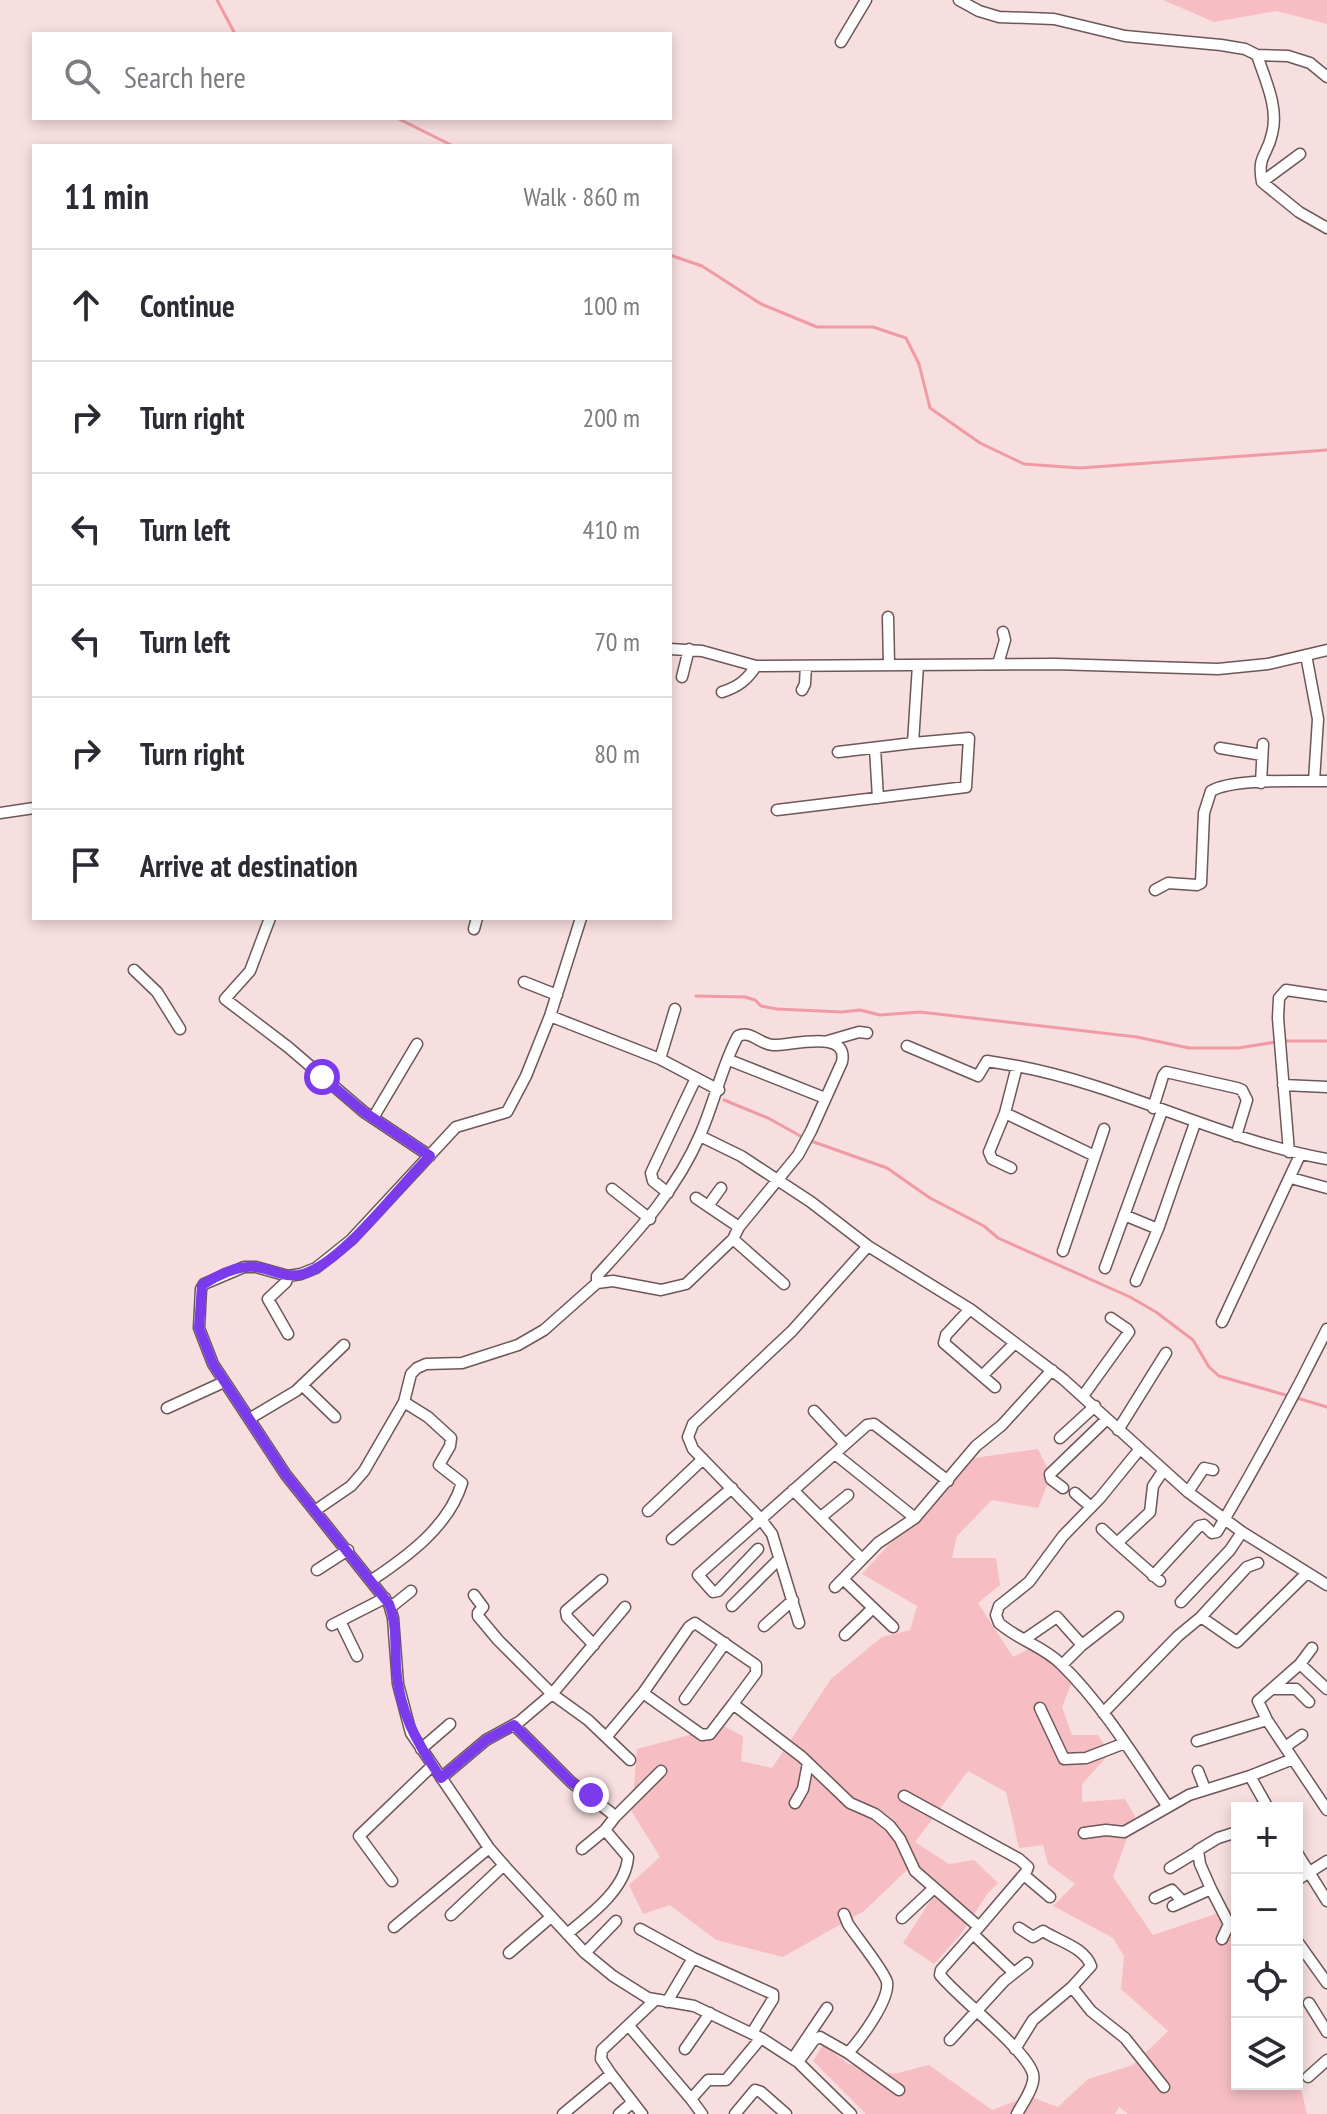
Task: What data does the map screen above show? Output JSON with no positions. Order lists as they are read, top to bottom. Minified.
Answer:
{"page":{"search":"Search here","heading":["11 min","Walk · 860 m"],"list":[["Continue","100 m"],["Turn right","200 m"],["Turn left","410 m"],["Turn left","70 m"],["Turn right","80 m"],"Arrive at destination"],"map_buttons":["+","−"]}}
